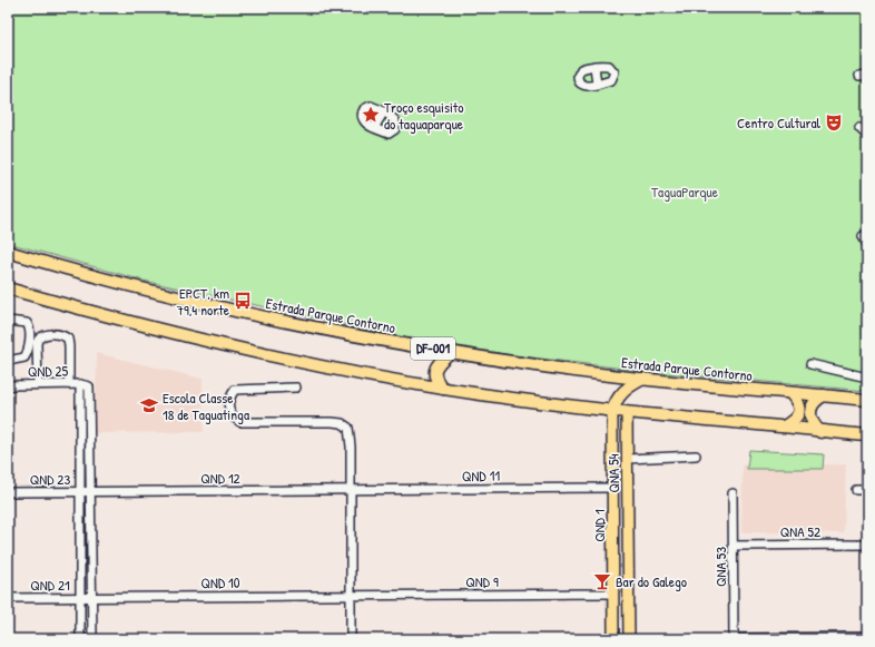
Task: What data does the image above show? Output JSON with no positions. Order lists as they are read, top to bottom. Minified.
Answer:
{"streets":{"highway":["Estrada Parque Contorno","DF-001"],"main road":["QNA 54","QND 1"],"street":["QND 25","QND 11","QND 12","QND 23","QNA 52","QNA 53","QND 9","QND 10","QND 21"]},"crossings":[["QND 25","QND 12"],["QND 25","QND 23"],["QND 11","QND 12"],["QND 11","QND 1"],["QND 12","QND 23"],["QND 1","QND 9"],["QNA 52","QNA 53"],["QND 9","QND 10"],["QND 10","QND 21"]],"parks":["TaguaParque"],"places":{"place":["Troço esquisito do taguaparque"],"theatre":["Centro Cultural"],"bus stop":["EPCT, km 79,4 norte"],"school or university":["Escola Classe 18 de Taguatinga"],"bar":["Bar do Galego"]}}
